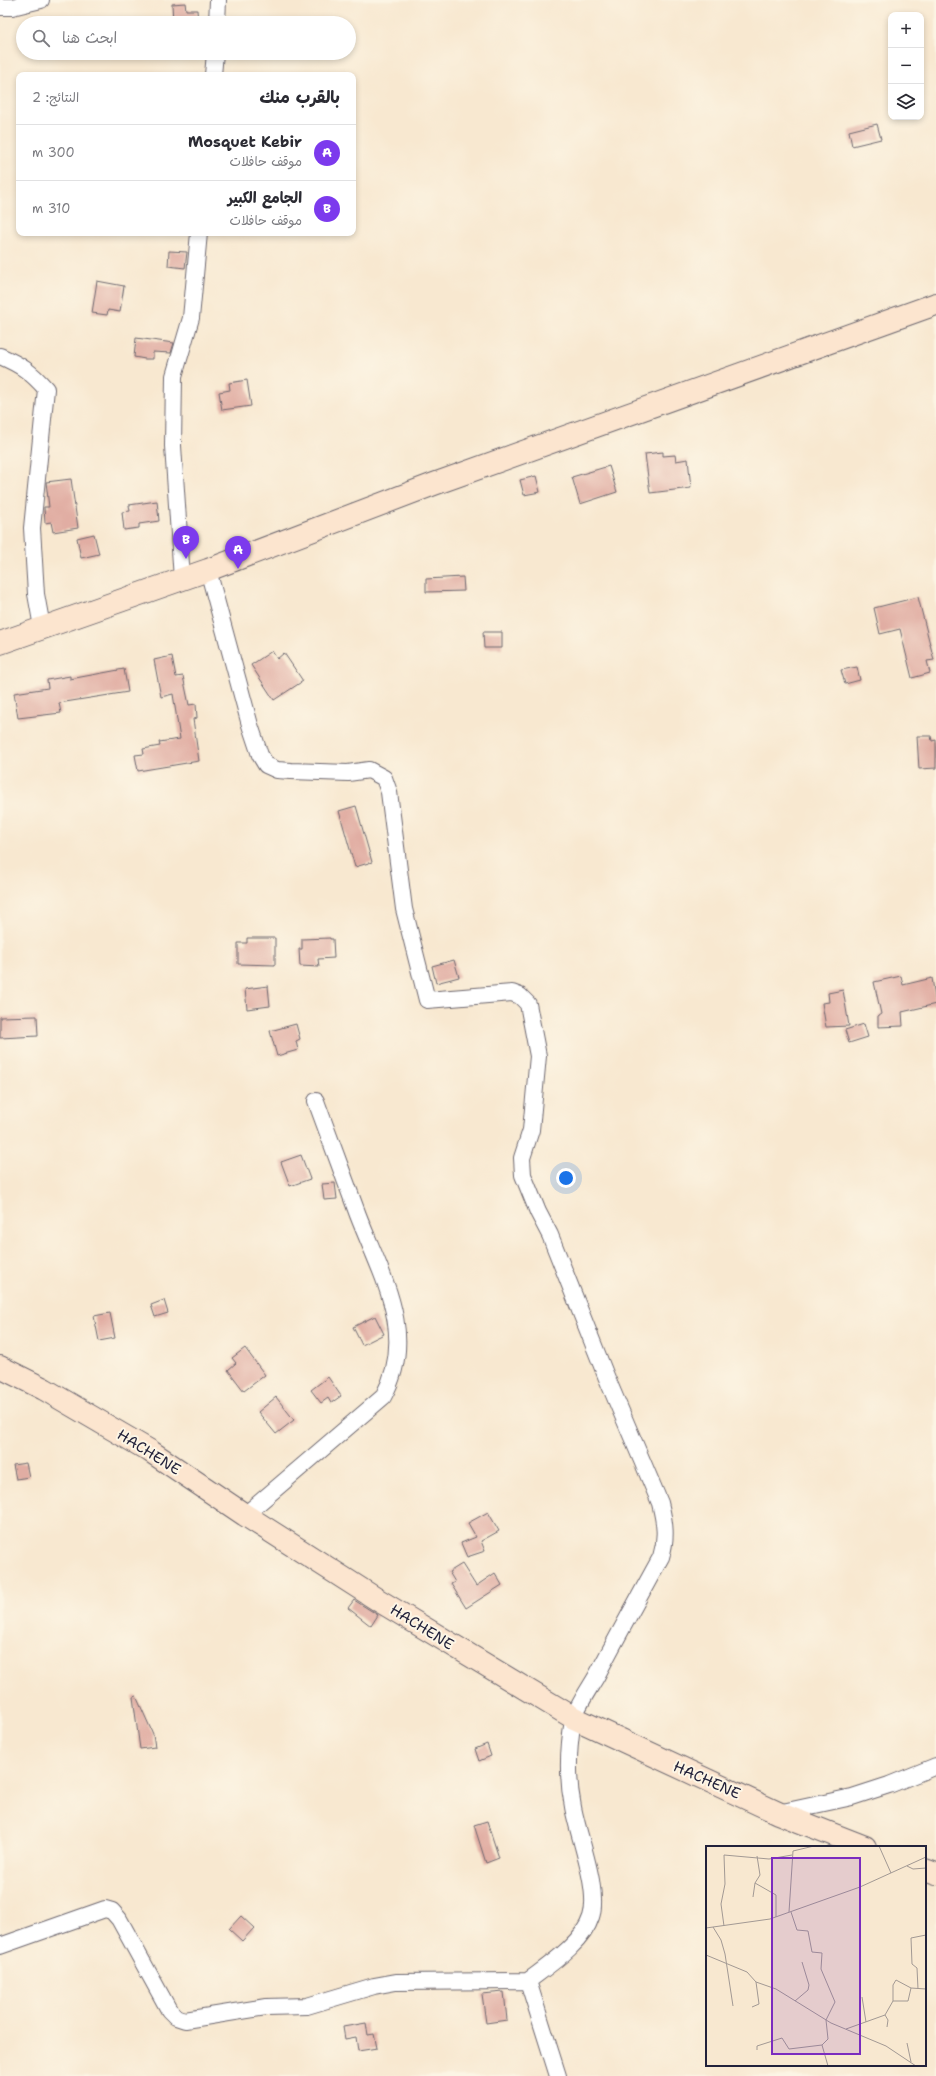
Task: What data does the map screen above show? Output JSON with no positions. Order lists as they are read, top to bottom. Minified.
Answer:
{"streets":{"street":["HACHENE"]},"page":{"map_buttons":["+","−"],"search":"ابحث هنا","heading":["بالقرب منك","النتائج: 2"],"list":[{"mark":"A","name":"Mosquet Kebir","note":"موقف حافلات","value":"300 m"},{"mark":"B","name":"الجامع الكبير","note":"موقف حافلات","value":"310 m"}],"pins":["B","A"]}}
